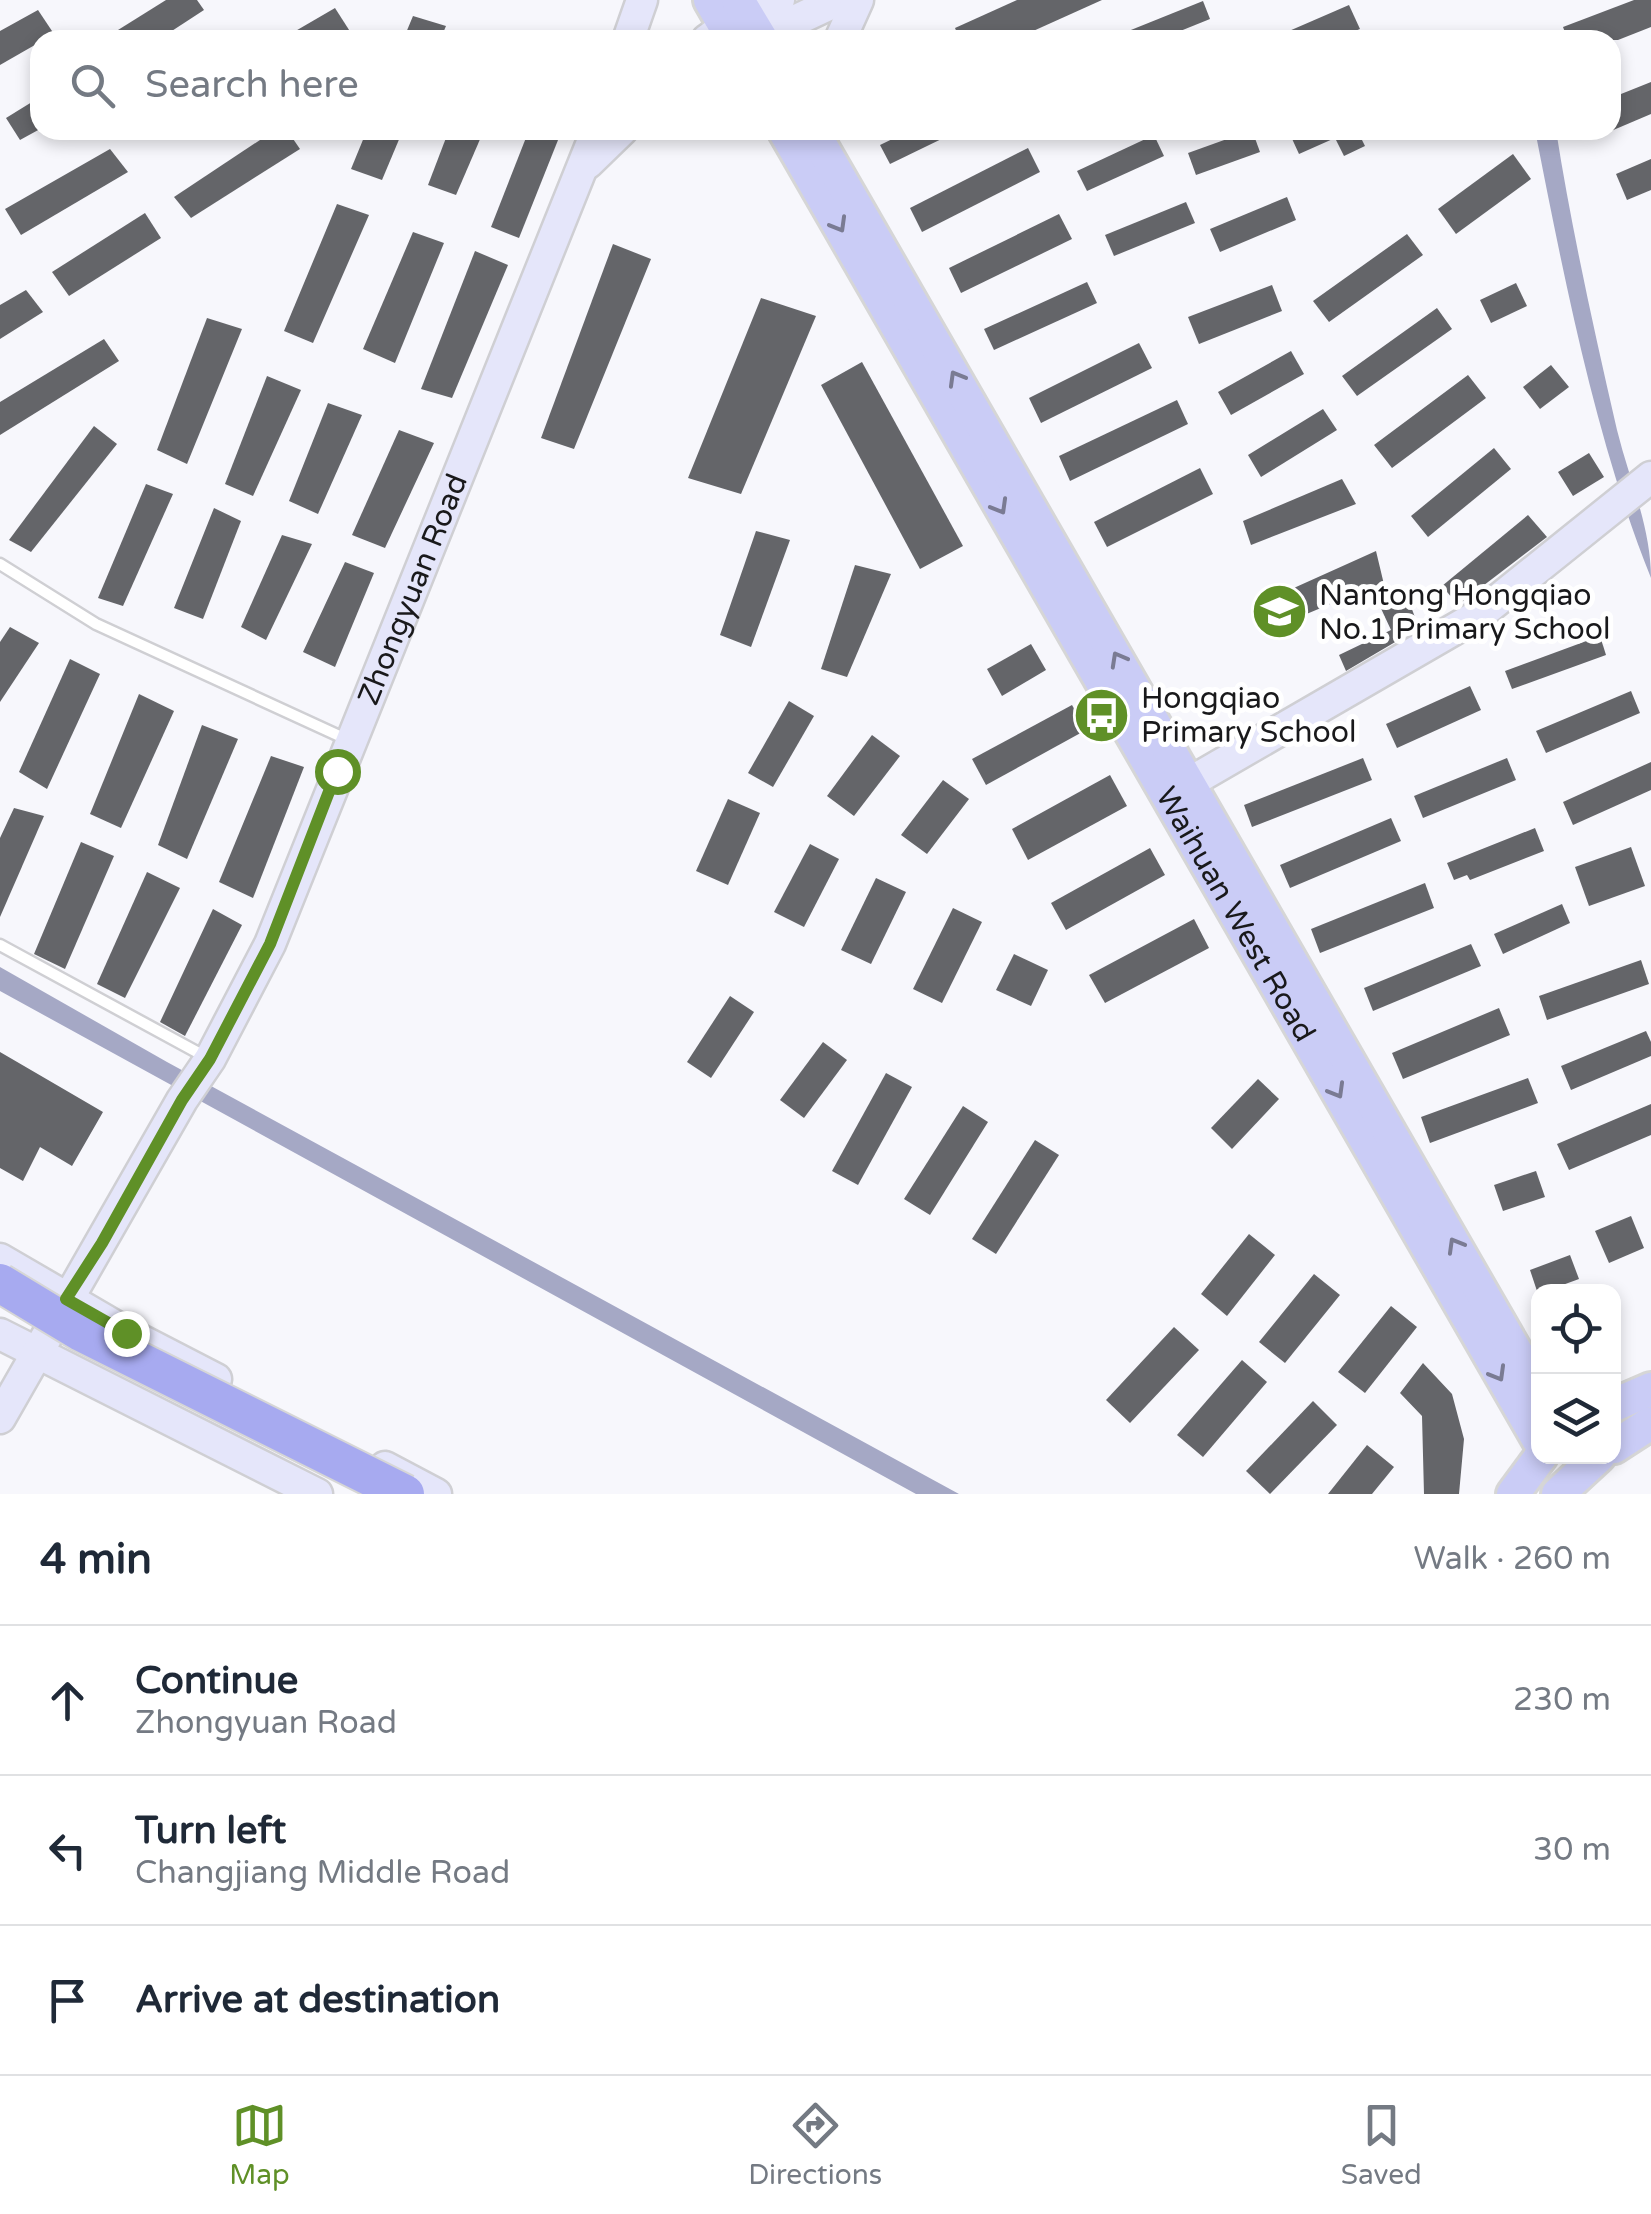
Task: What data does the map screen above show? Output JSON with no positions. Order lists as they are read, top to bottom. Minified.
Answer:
{"streets":{"main road":["Waihuan West Road"],"street":["Zhongyuan Road"]},"places":{"school or university":["Nantong Hongqiao No.1 Primary School"],"bus stop":["Hongqiao Primary School"]},"page":{"search":"Search here","heading":["4 min","Walk · 260 m"],"list":[["Continue","Zhongyuan Road","230 m"],["Turn left","Changjiang Middle Road","30 m"],"Arrive at destination"],"nav":["Map","Directions","Saved"]}}
